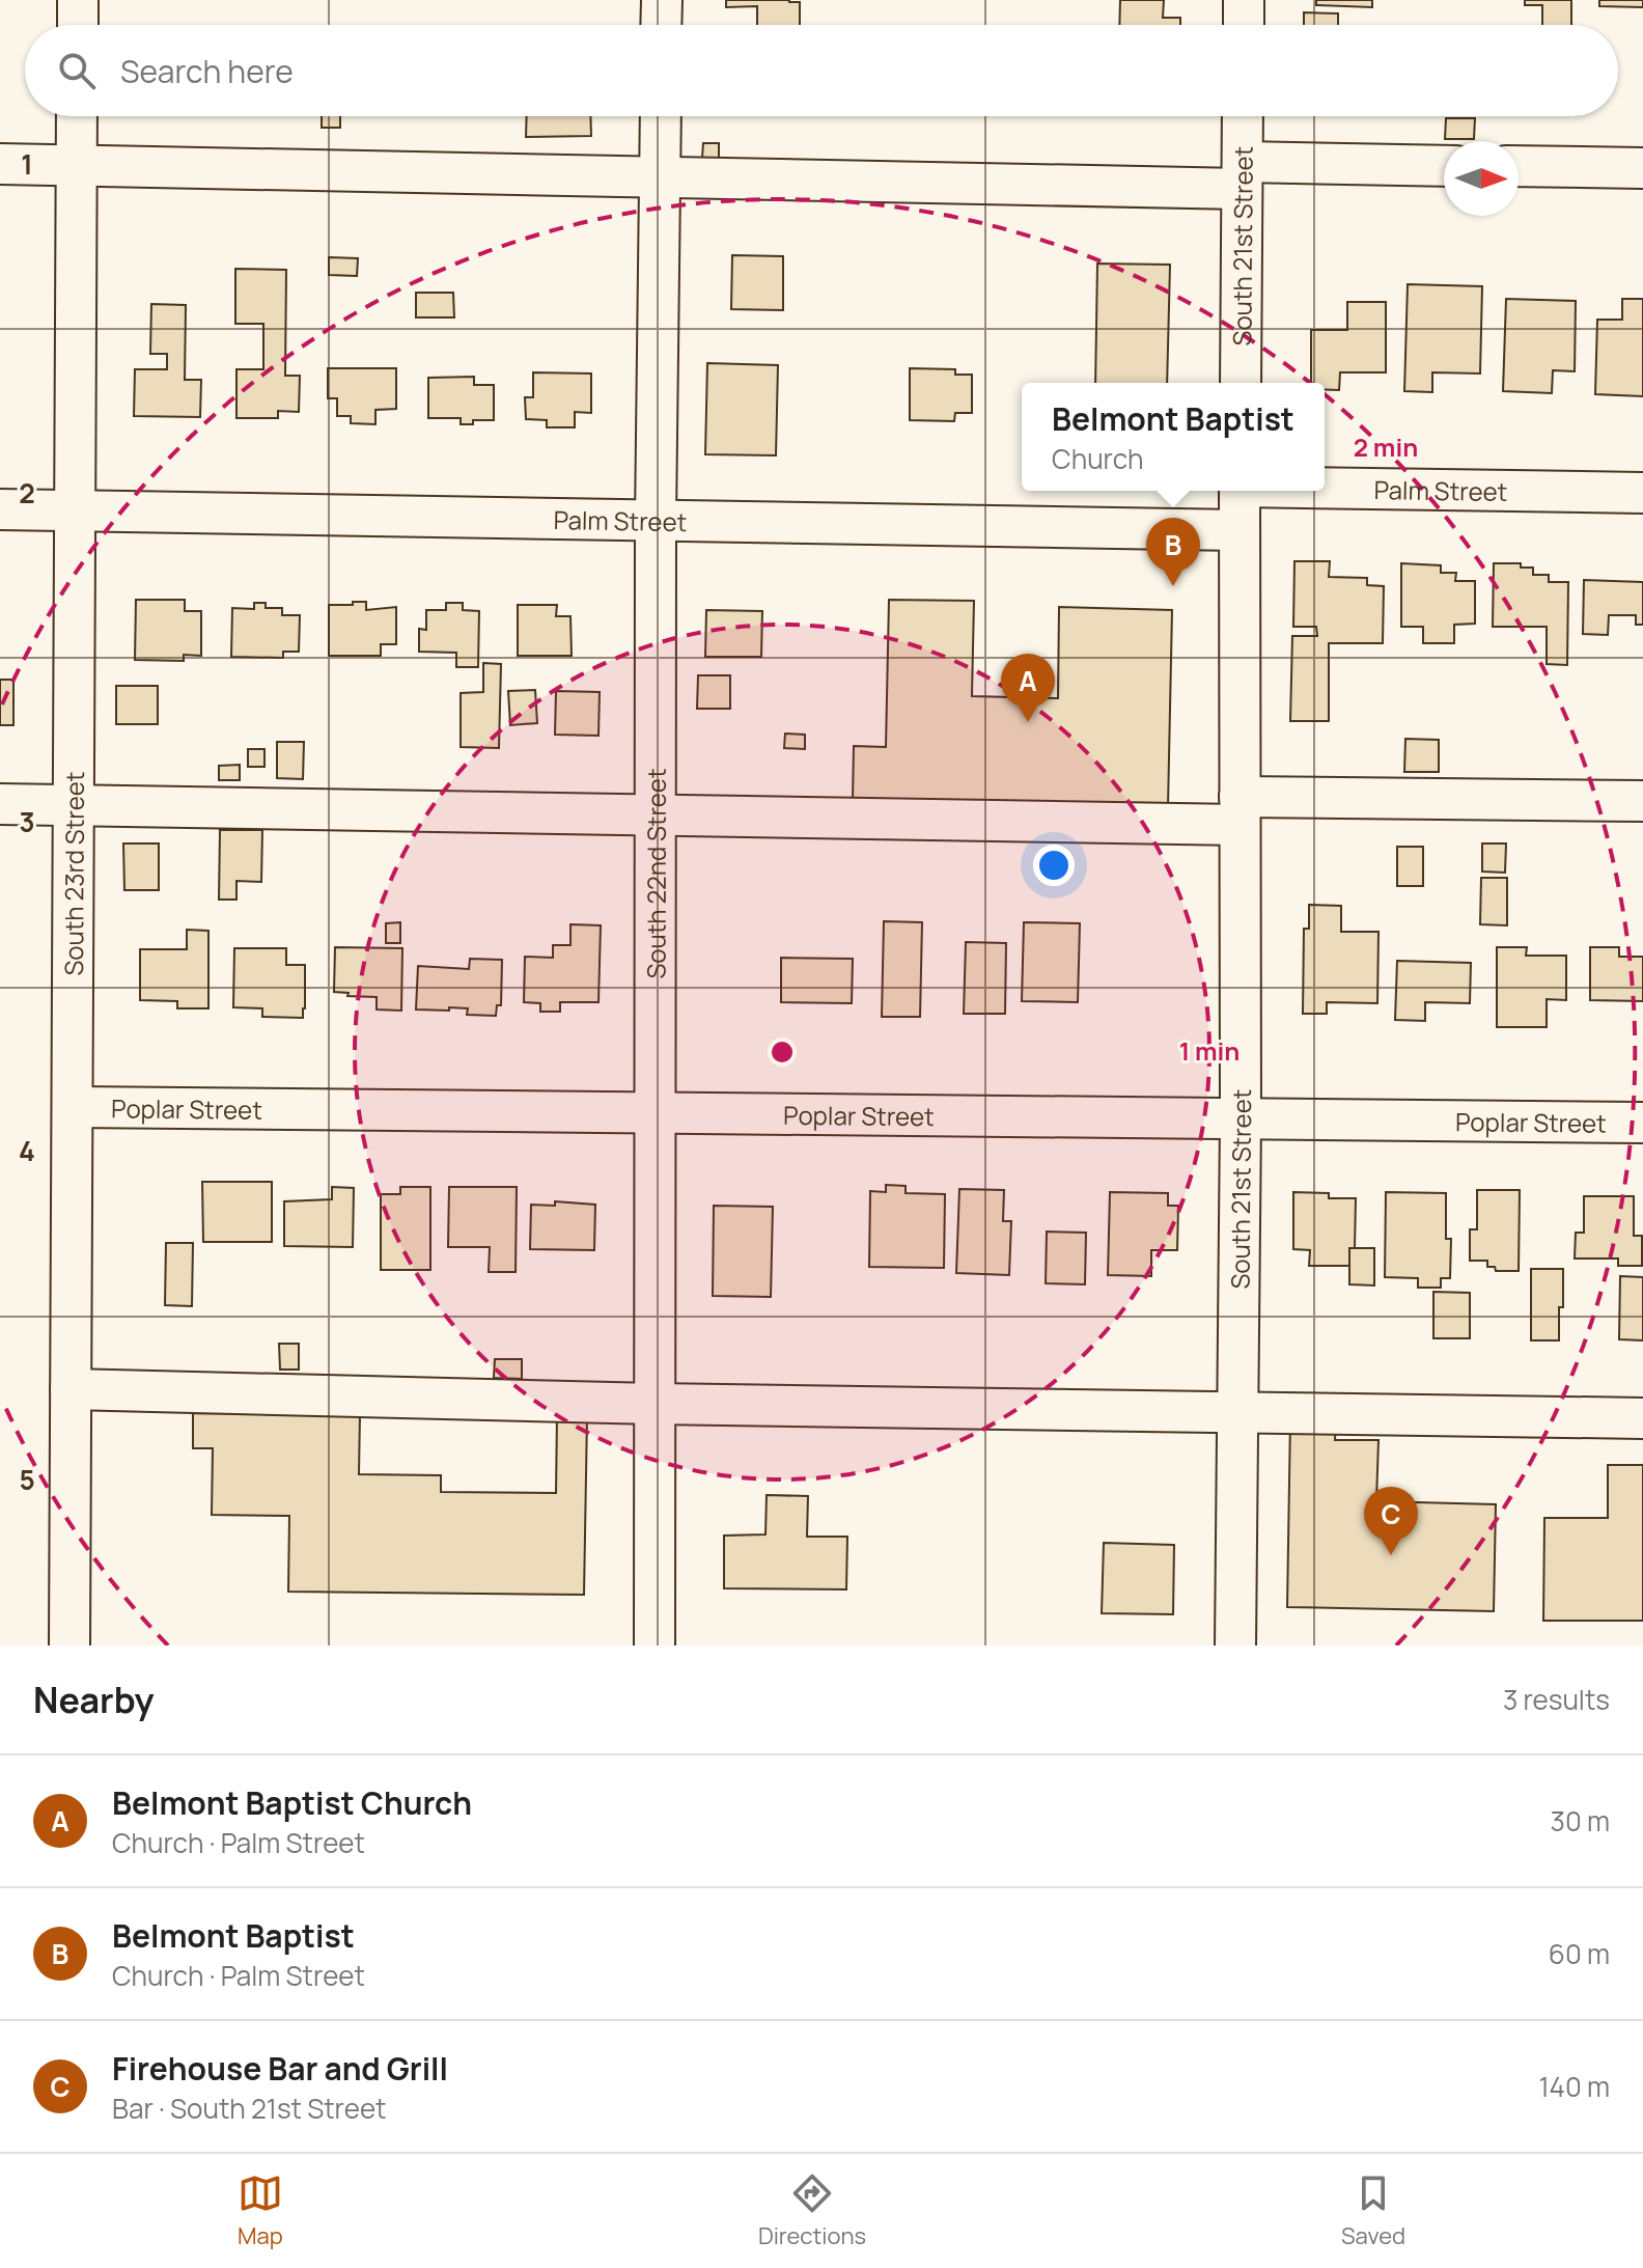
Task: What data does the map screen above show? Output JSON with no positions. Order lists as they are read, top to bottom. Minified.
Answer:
{"streets":{"street":["South 21st Street","Palm Street","South 23rd Street","South 22nd Street","Poplar Street"]},"crossings":[["South 21st Street","Palm Street"],["South 21st Street","Poplar Street"],["Palm Street","South 23rd Street"],["Palm Street","South 22nd Street"],["South 23rd Street","Poplar Street"],["South 22nd Street","Poplar Street"]],"north":"right","page":{"search":"Search here","popup":["Belmont Baptist","Church"],"pins":["B","A","C"],"heading":["Nearby","3 results"],"list":[{"mark":"A","name":"Belmont Baptist Church","note":"Church · Palm Street","value":"30 m"},{"mark":"B","name":"Belmont Baptist","note":"Church · Palm Street","value":"60 m"},{"mark":"C","name":"Firehouse Bar and Grill","note":"Bar · South 21st Street","value":"140 m"}],"nav":["Map","Directions","Saved"]},"grid":{"rows":["1","2","3","4","5"]},"rings":["2 min","1 min"]}
